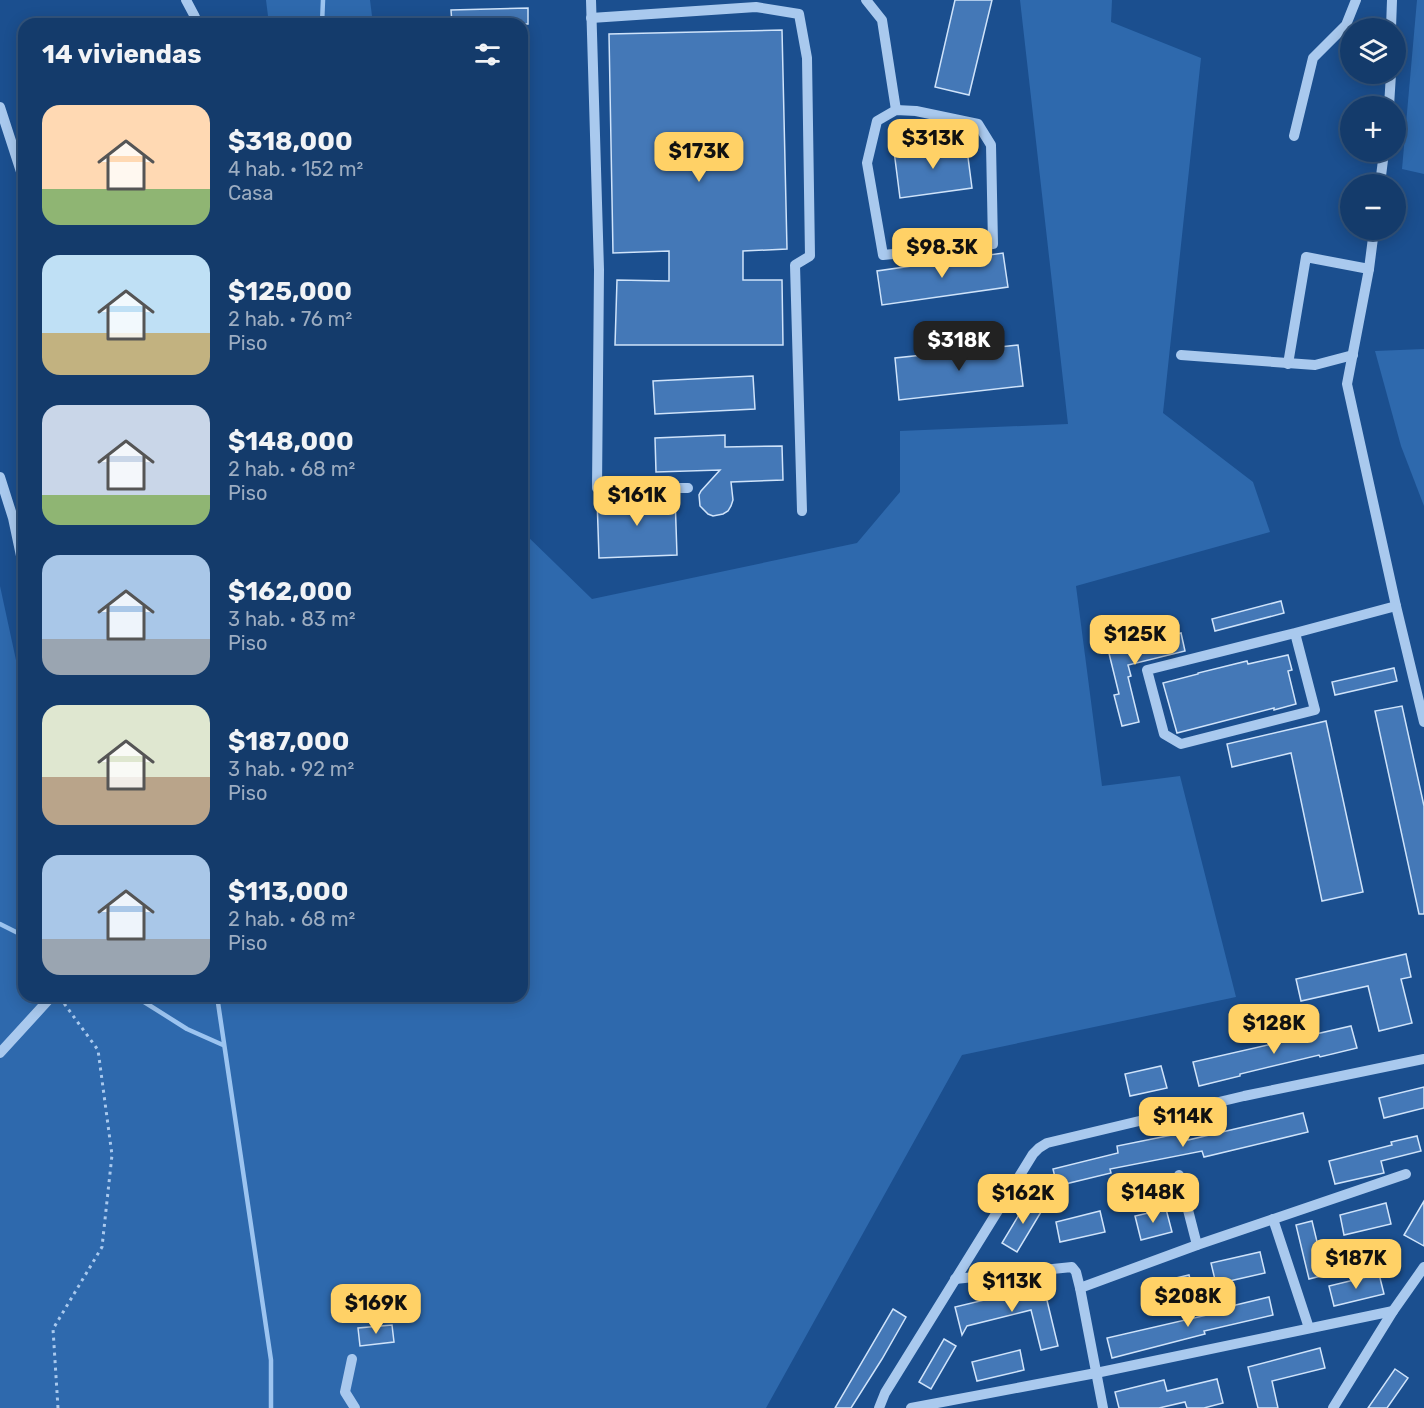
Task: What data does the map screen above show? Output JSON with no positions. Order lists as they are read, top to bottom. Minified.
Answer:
{"page":{"map_buttons":["+","−"],"heading":"14 viviendas","list":[{"name":"$318,000","note":"4 hab. · 152 m² · Casa"},{"name":"$125,000","note":"2 hab. · 76 m² · Piso"},{"name":"$148,000","note":"2 hab. · 68 m² · Piso"},{"name":"$162,000","note":"3 hab. · 83 m² · Piso"},{"name":"$187,000","note":"3 hab. · 92 m² · Piso"},{"name":"$113,000","note":"2 hab. · 68 m² · Piso"}],"price":["$313K","$173K","$98.3K","$318K","$161K","$125K","$128K","$114K","$148K","$162K","$187K","$113K","$208K","$169K"]}}
